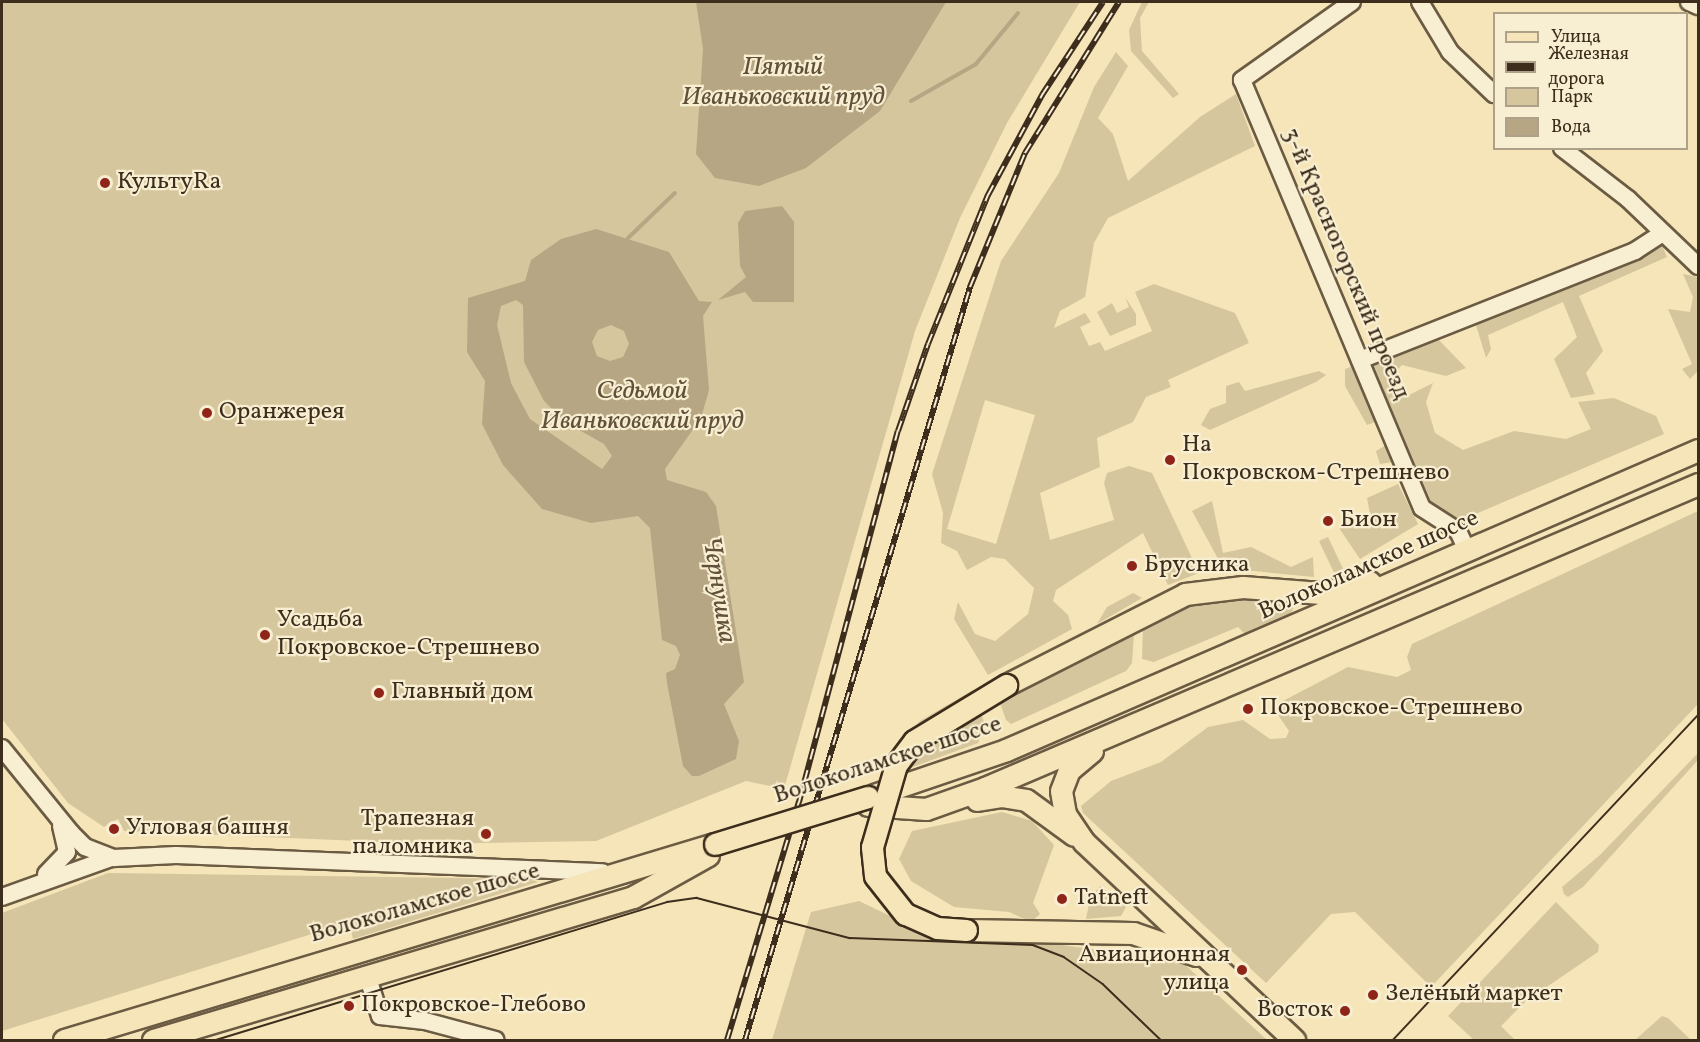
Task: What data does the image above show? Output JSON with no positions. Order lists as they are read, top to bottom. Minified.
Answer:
{"streets":{"main road":["Волоколамское шоссе"],"street":["3-й Красногорский проезд"]},"crossings":[["3-й Красногорский проезд","Волоколамское шоссе"]],"water":["Пятый Иваньковский пруд","Седьмой Иваньковский пруд","Чернушка"],"places":["КультуRа","Оранжерея","На Покровском-Стрешнево","Бион","Брусника","Усадьба Покровское-Стрешнево","Главный дом","Покровское-Стрешнево","Угловая башня","Трапезная паломника","Tatneft","Авиационная улица","Зелёный маркет","Покровское-Глебово","Восток"],"legend":["Улица","Железная дорога","Парк","Вода"]}
